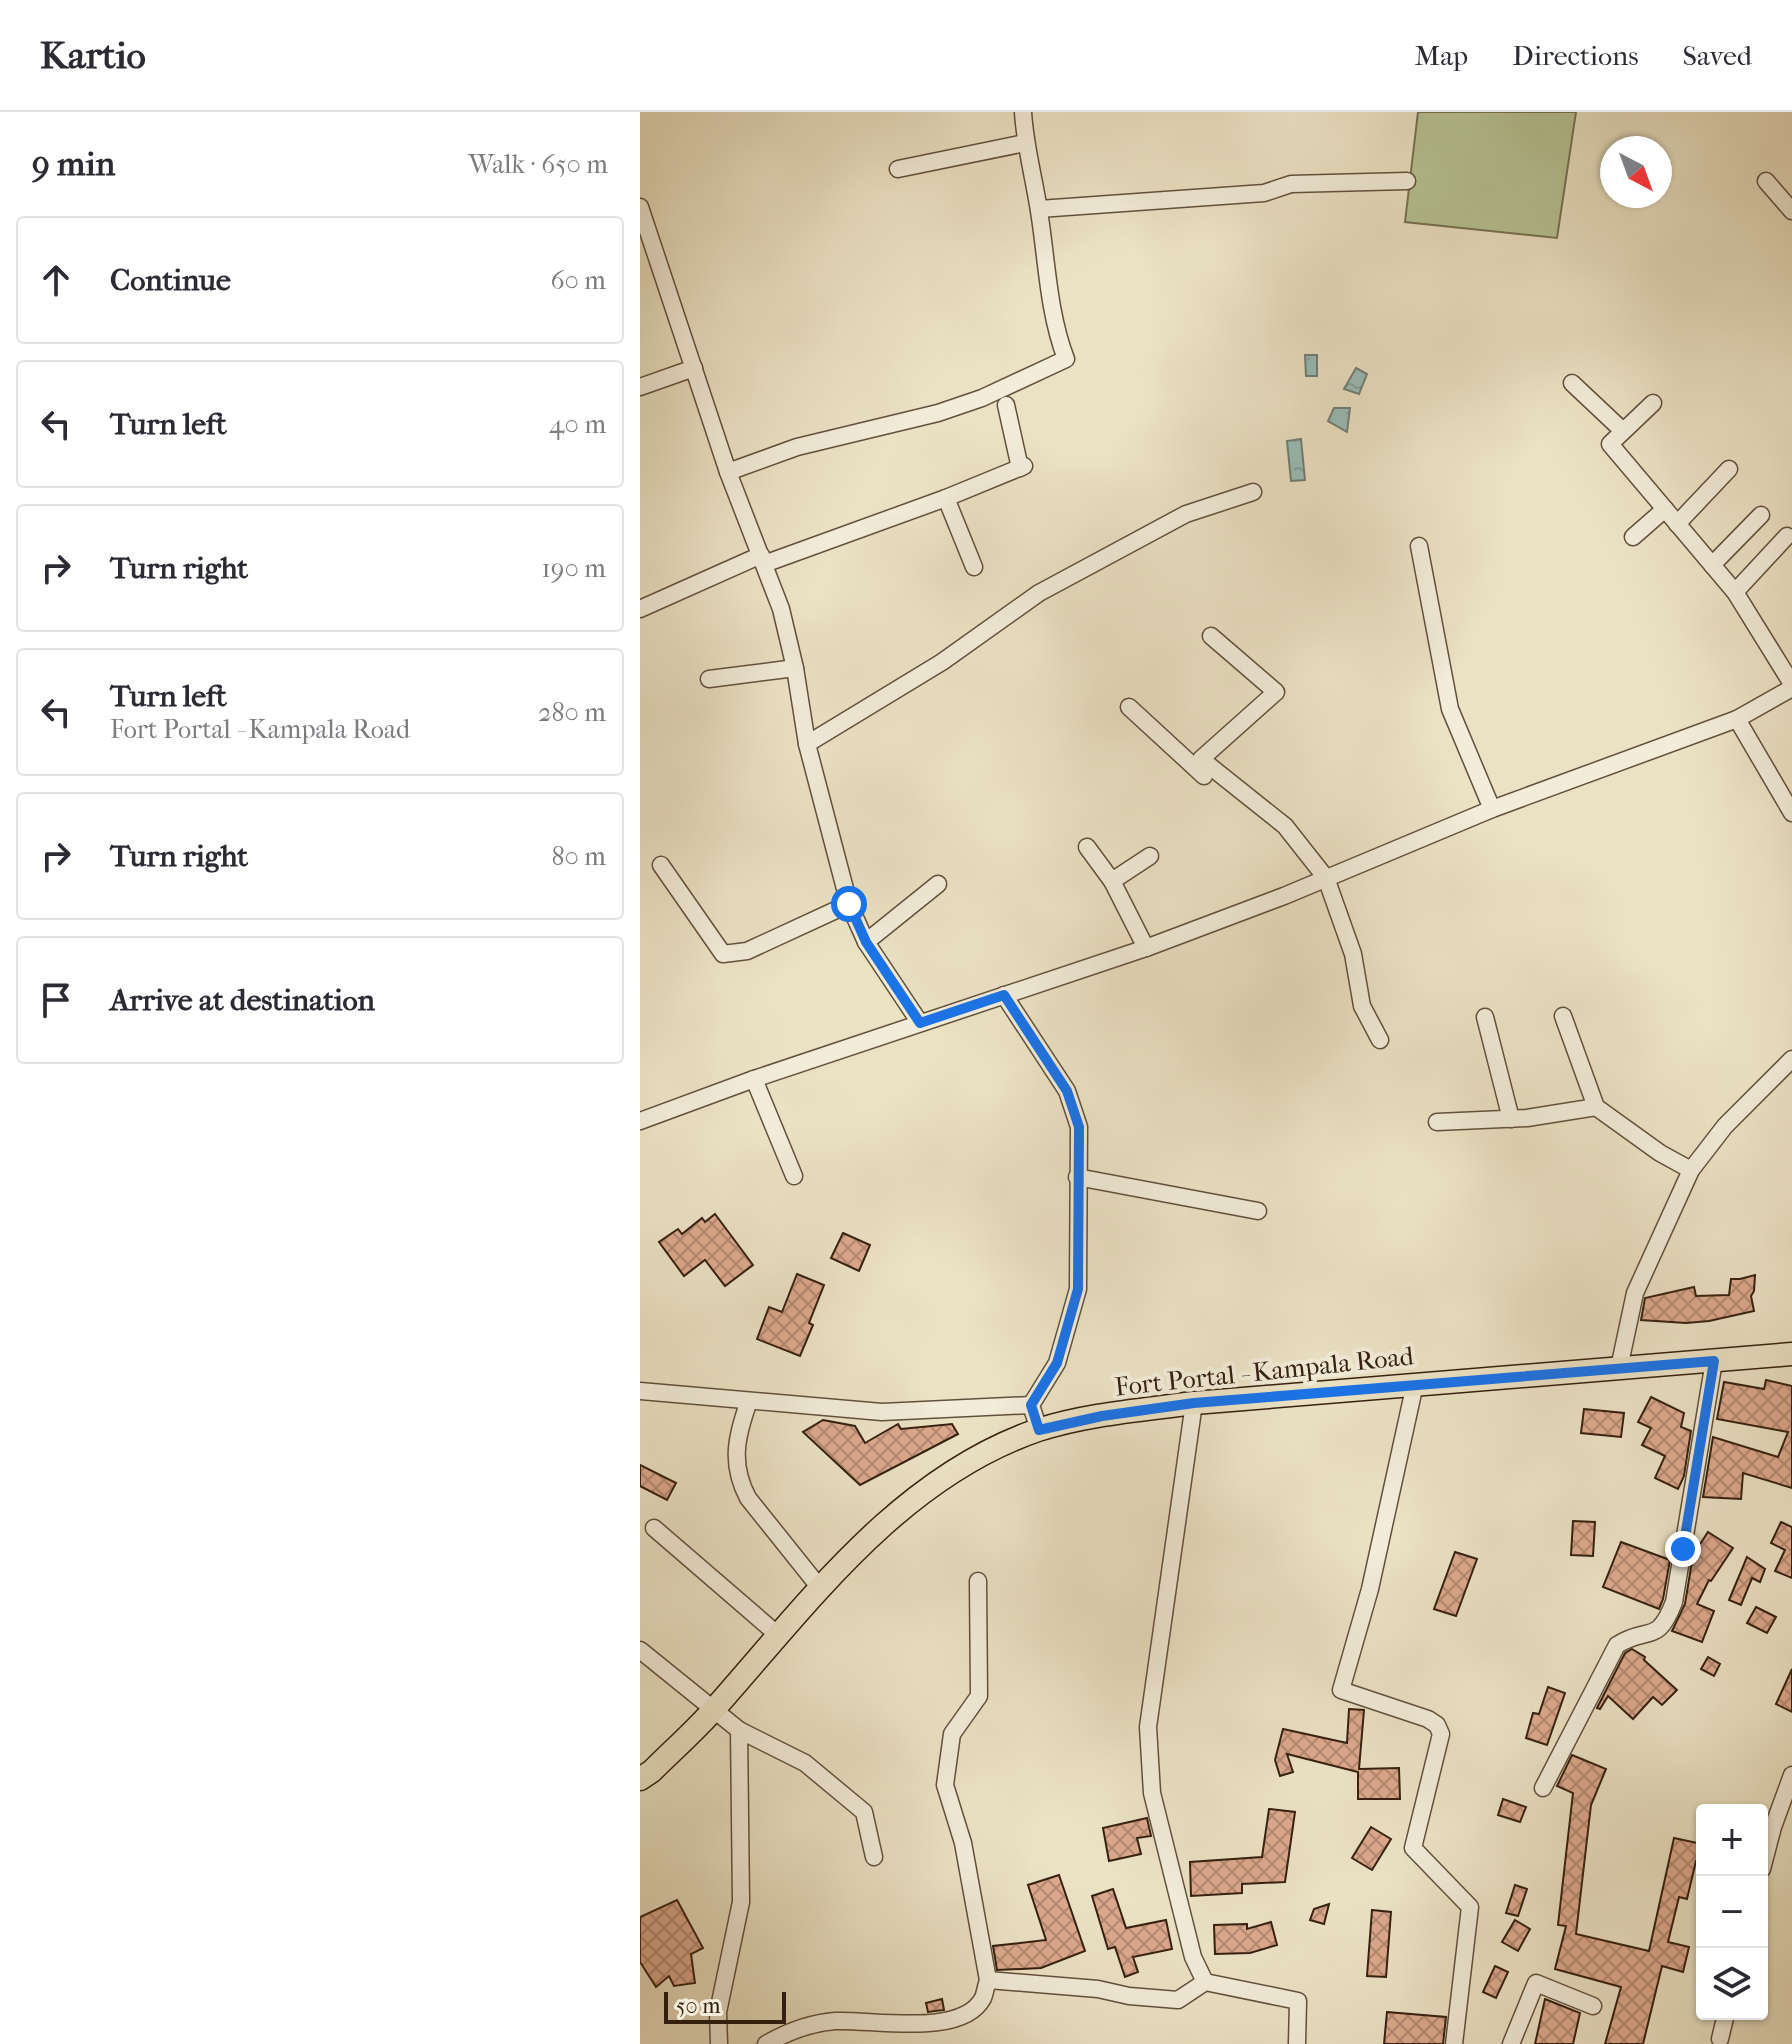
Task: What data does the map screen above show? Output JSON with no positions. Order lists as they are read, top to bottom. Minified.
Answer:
{"streets":{"main road":["Fort Portal - Kampala Road"]},"scale_bar":"50 m","north":"bottom right","page":{"header":"Kartio","nav":["Map","Directions","Saved"],"heading":["9 min","Walk · 650 m"],"list":[["Continue","60 m"],["Turn left","40 m"],["Turn right","190 m"],["Turn left","Fort Portal - Kampala Road","280 m"],["Turn right","80 m"],"Arrive at destination"],"map_buttons":["+","−"],"scale":"50 m"}}
